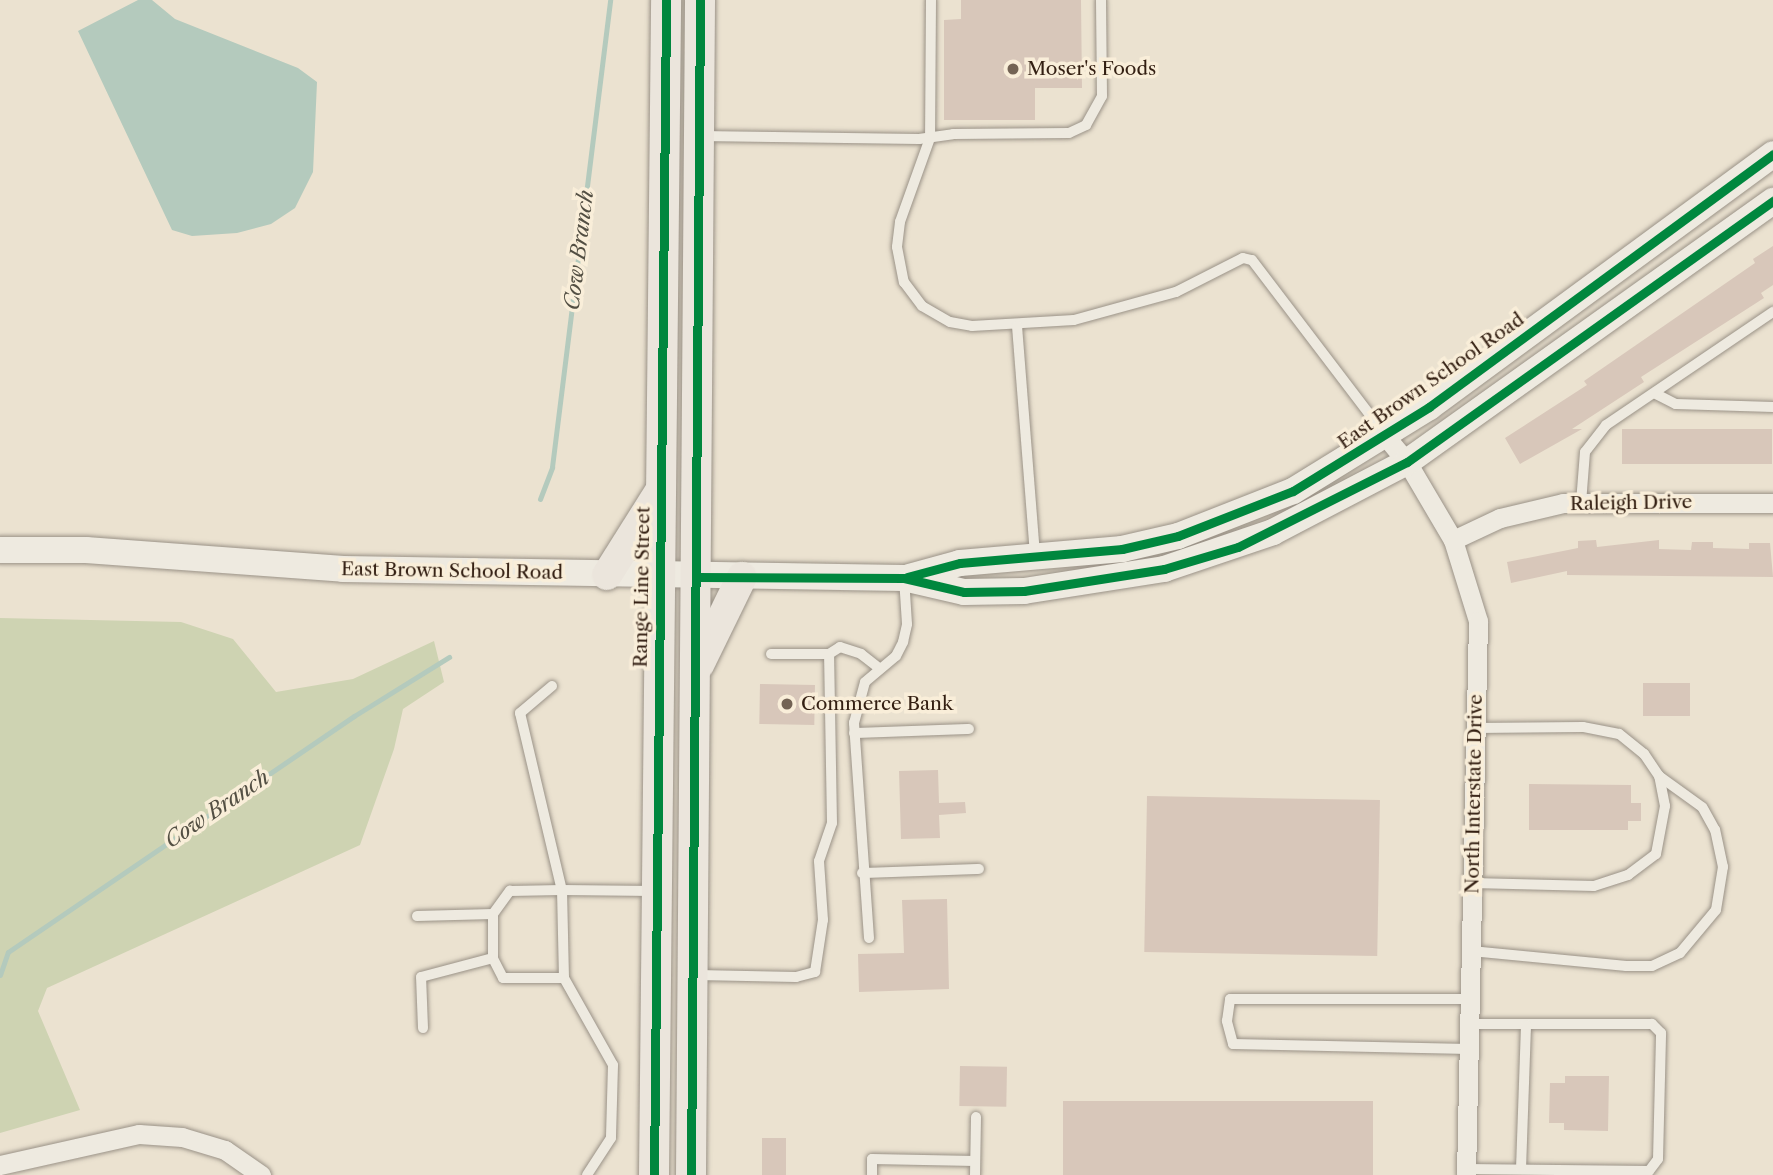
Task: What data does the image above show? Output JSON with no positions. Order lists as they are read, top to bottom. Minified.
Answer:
{"streets":{"main road":["East Brown School Road","Range Line Street"],"street":["Raleigh Drive","North Interstate Drive"]},"crossings":[["East Brown School Road","Range Line Street"],["East Brown School Road","North Interstate Drive"],["Raleigh Drive","North Interstate Drive"]],"water":["Cow Branch"],"places":["Moser's Foods","Commerce Bank"]}
